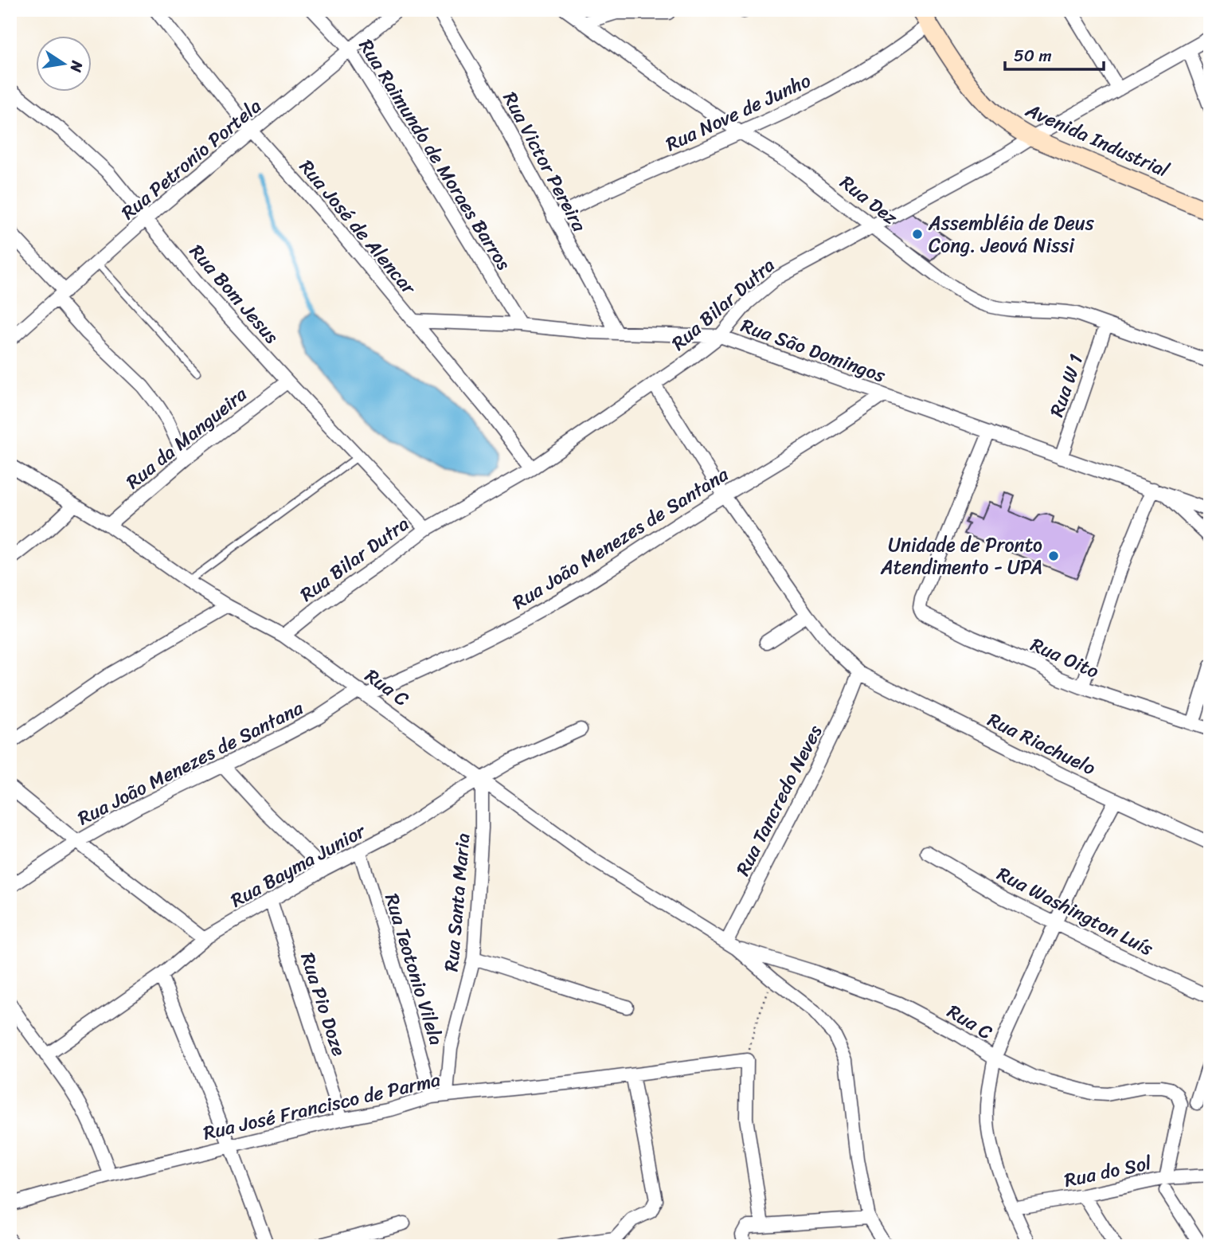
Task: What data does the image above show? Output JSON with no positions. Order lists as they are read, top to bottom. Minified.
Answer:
{"streets":{"street":["Rua Nove de Junho","Avenida Industrial","Rua Raimundo de Moraes Barros","Rua Petronio Portela","Rua Victor Pereira","Rua Dez","Rua José de Alencar","Rua Bom Jesus","Rua Bilar Dutra","Rua São Domingos","Rua W 1","Rua da Mangueira","Rua João Menezes de Santana","Rua Oito","Rua C","Rua Riachuelo","Rua Tancredo Neves","Rua Bayma Junior","Rua Santa Maria","Rua Washington Luís","Rua Teotonio Vilela","Rua Pio Doze","Rua José Francisco de Parma","Rua do Sol"]},"crossings":[["Rua Nove de Junho","Avenida Industrial"],["Rua Nove de Junho","Rua Victor Pereira"],["Rua Nove de Junho","Rua Dez"],["Avenida Industrial","Rua Bilar Dutra"],["Rua Raimundo de Moraes Barros","Rua Petronio Portela"],["Rua Raimundo de Moraes Barros","Rua São Domingos"],["Rua Petronio Portela","Rua José de Alencar"],["Rua Petronio Portela","Rua Bom Jesus"],["Rua Victor Pereira","Rua São Domingos"],["Rua Dez","Rua Bilar Dutra"],["Rua Dez","Rua W 1"],["Rua José de Alencar","Rua Bilar Dutra"],["Rua José de Alencar","Rua São Domingos"],["Rua Bom Jesus","Rua Bilar Dutra"],["Rua Bom Jesus","Rua da Mangueira"],["Rua Bilar Dutra","Rua São Domingos"],["Rua Bilar Dutra","Rua C"],["Rua Bilar Dutra","Rua Riachuelo"],["Rua São Domingos","Rua W 1"],["Rua São Domingos","Rua João Menezes de Santana"],["Rua São Domingos","Rua Oito"],["Rua da Mangueira","Rua C"],["Rua João Menezes de Santana","Rua C"],["Rua João Menezes de Santana","Rua Riachuelo"],["Rua C","Rua Tancredo Neves"],["Rua C","Rua Bayma Junior"],["Rua C","Rua Santa Maria"],["Rua C","Rua do Sol"],["Rua Riachuelo","Rua Tancredo Neves"],["Rua Bayma Junior","Rua Santa Maria"],["Rua Bayma Junior","Rua Teotonio Vilela"],["Rua Bayma Junior","Rua Pio Doze"],["Rua Santa Maria","Rua José Francisco de Parma"],["Rua Teotonio Vilela","Rua José Francisco de Parma"],["Rua Pio Doze","Rua José Francisco de Parma"]],"places":["Assembléia de Deus Cong. Jeová Nissi","Unidade de Pronto Atendimento - UPA"],"scale_bar":"50 m","north":"right"}
